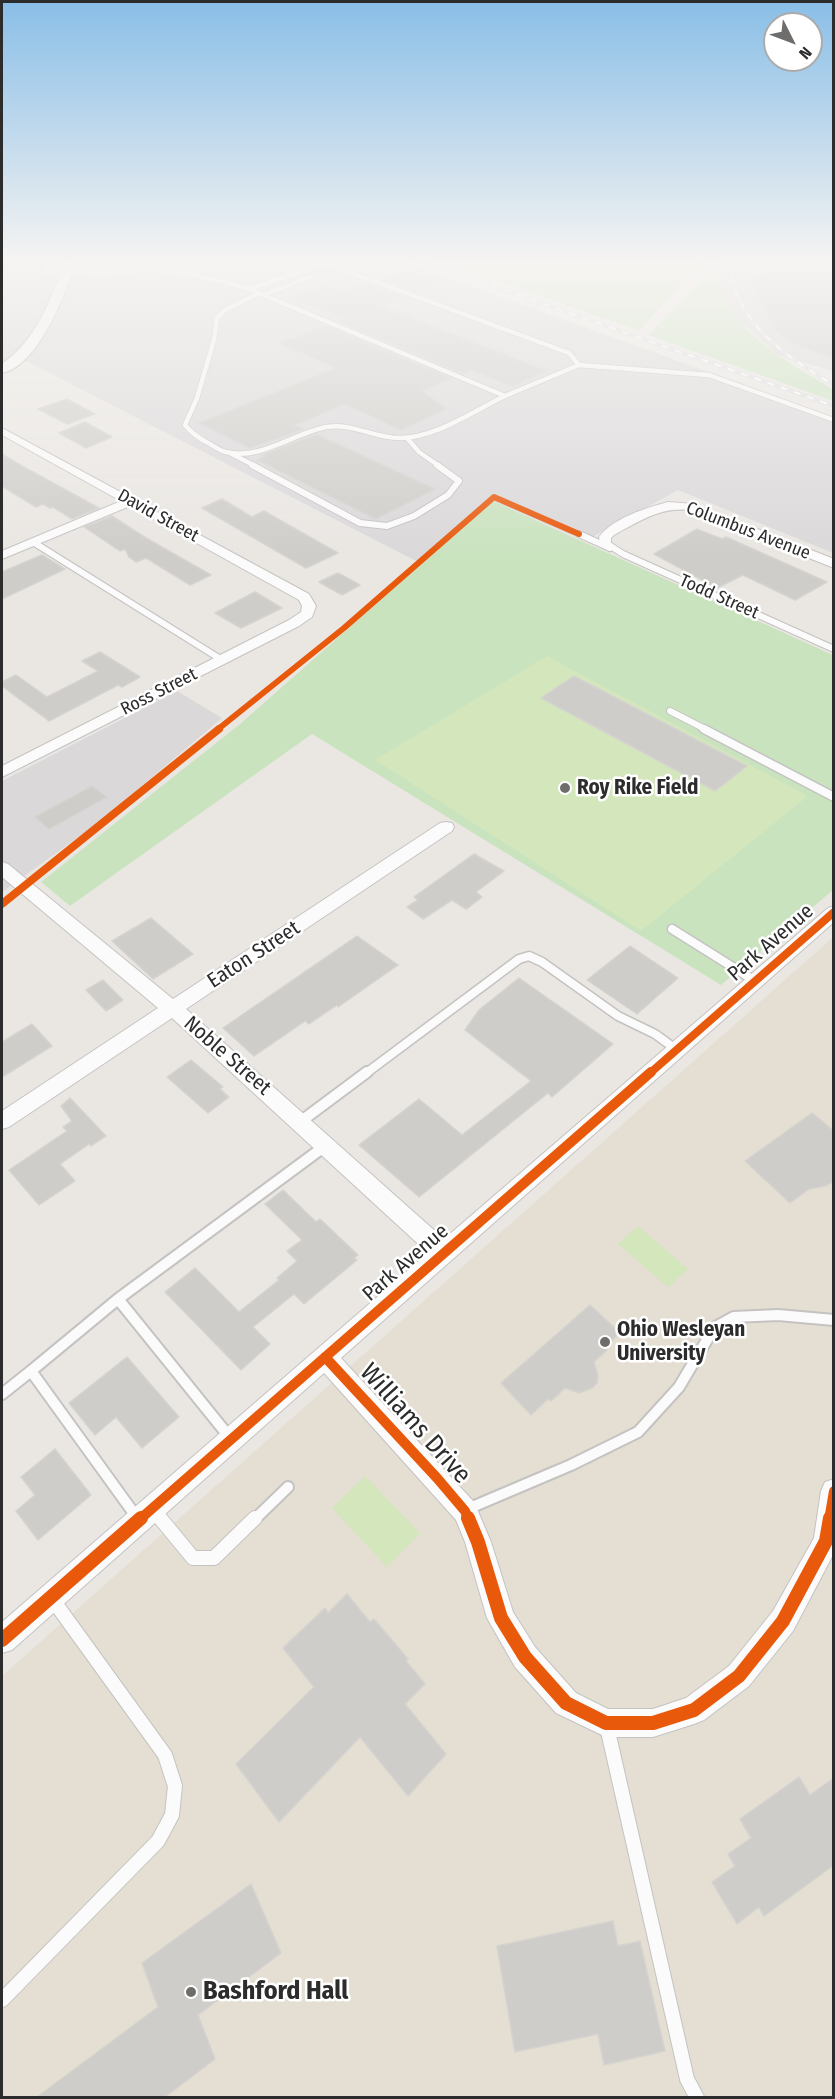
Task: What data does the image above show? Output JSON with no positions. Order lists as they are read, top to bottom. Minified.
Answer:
{"streets":{"street":["David Street","Columbus Avenue","Ross Street","Park Avenue","Eaton Street","Noble Street","Williams Drive"],"lane":["Todd Street"]},"crossings":[["David Street","Ross Street"],["Columbus Avenue","Todd Street"],["Park Avenue","Noble Street"],["Park Avenue","Williams Drive"],["Eaton Street","Noble Street"]],"places":["Roy Rike Field","Ohio Wesleyan University","Bashford Hall"],"north":"bottom right"}
